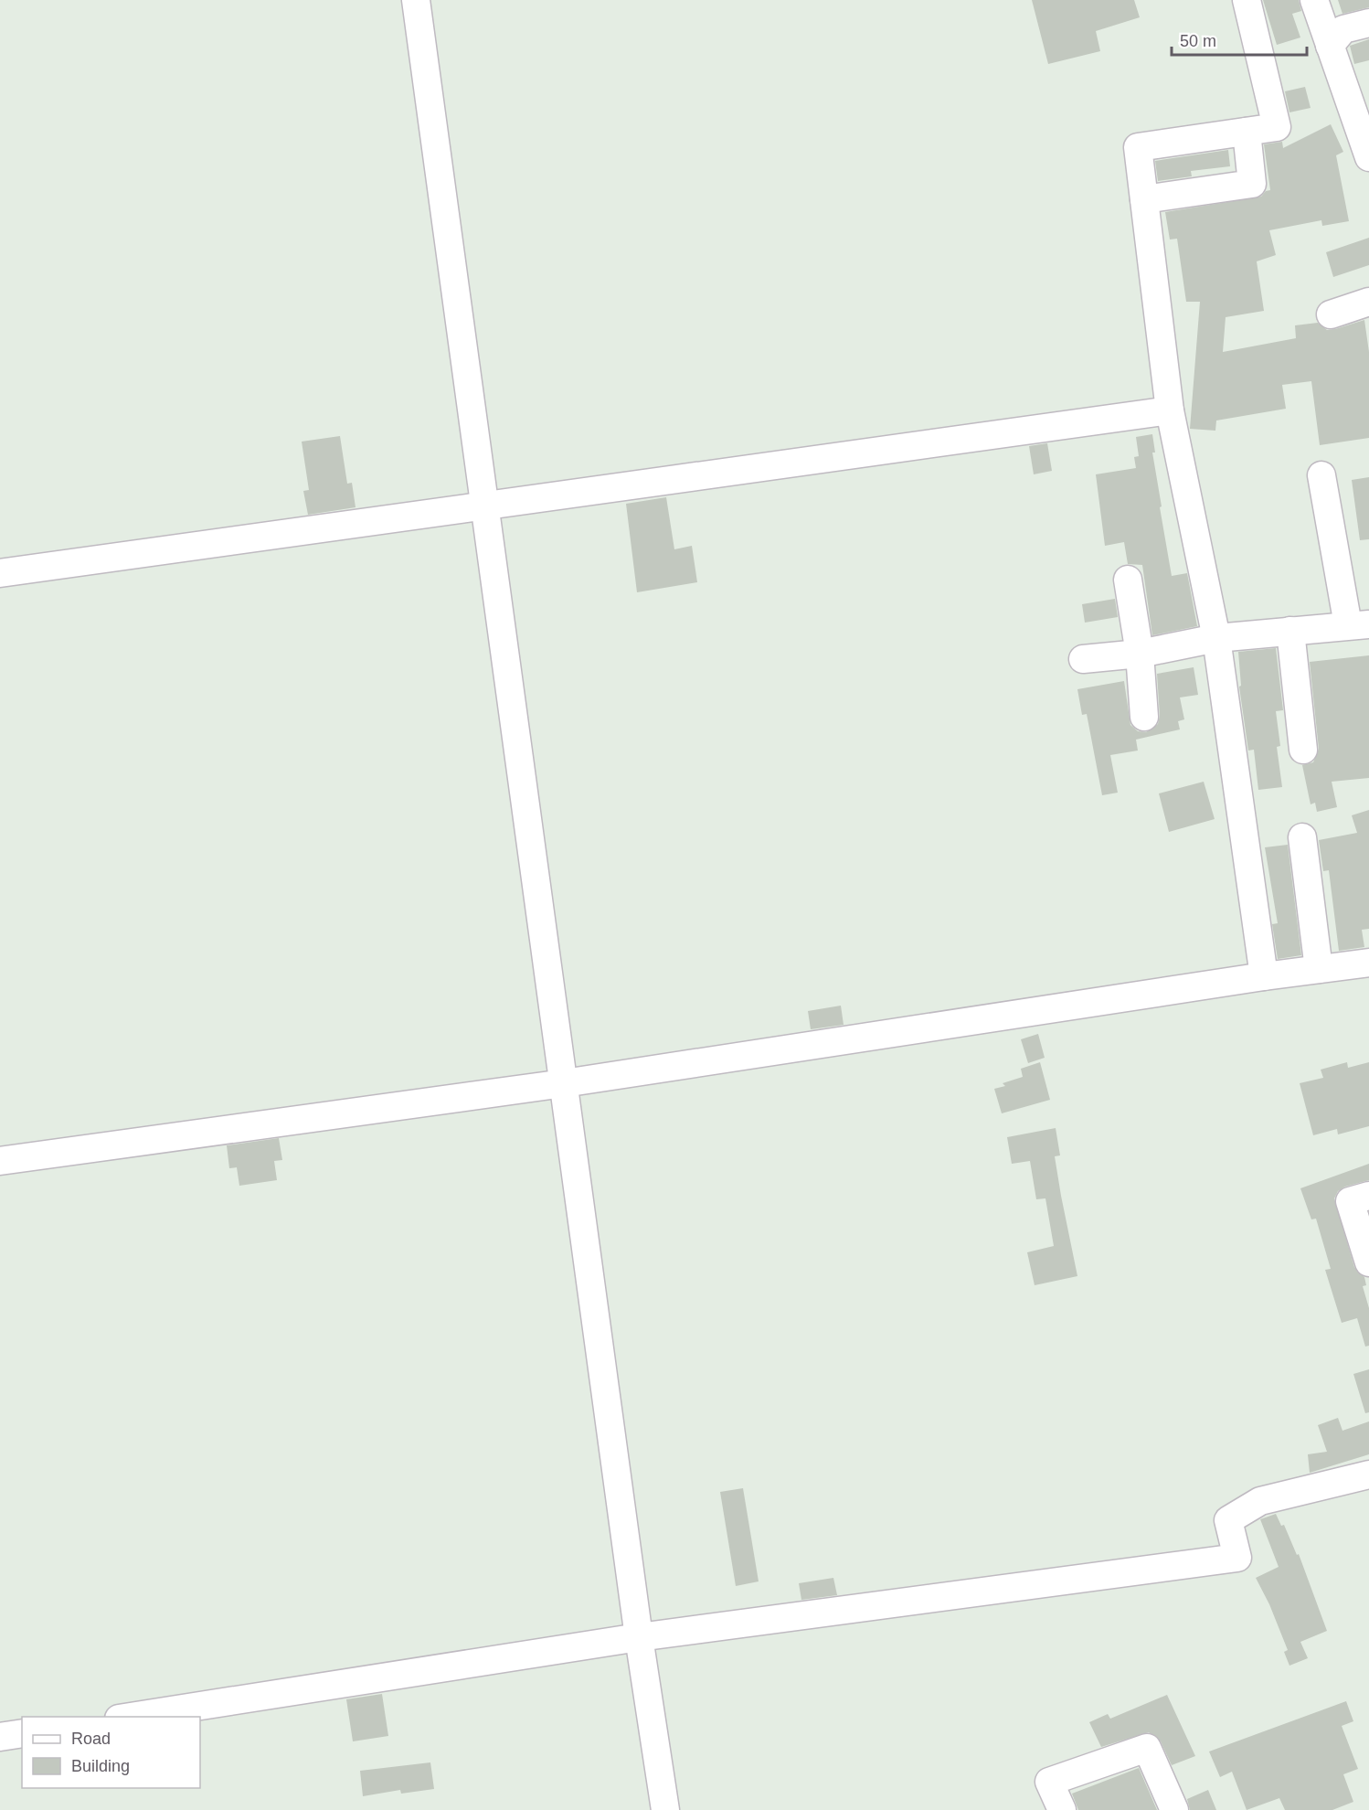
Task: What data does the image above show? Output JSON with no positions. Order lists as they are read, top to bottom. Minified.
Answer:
{"legend":["Road","Building"],"scale_bar":"50 m"}
